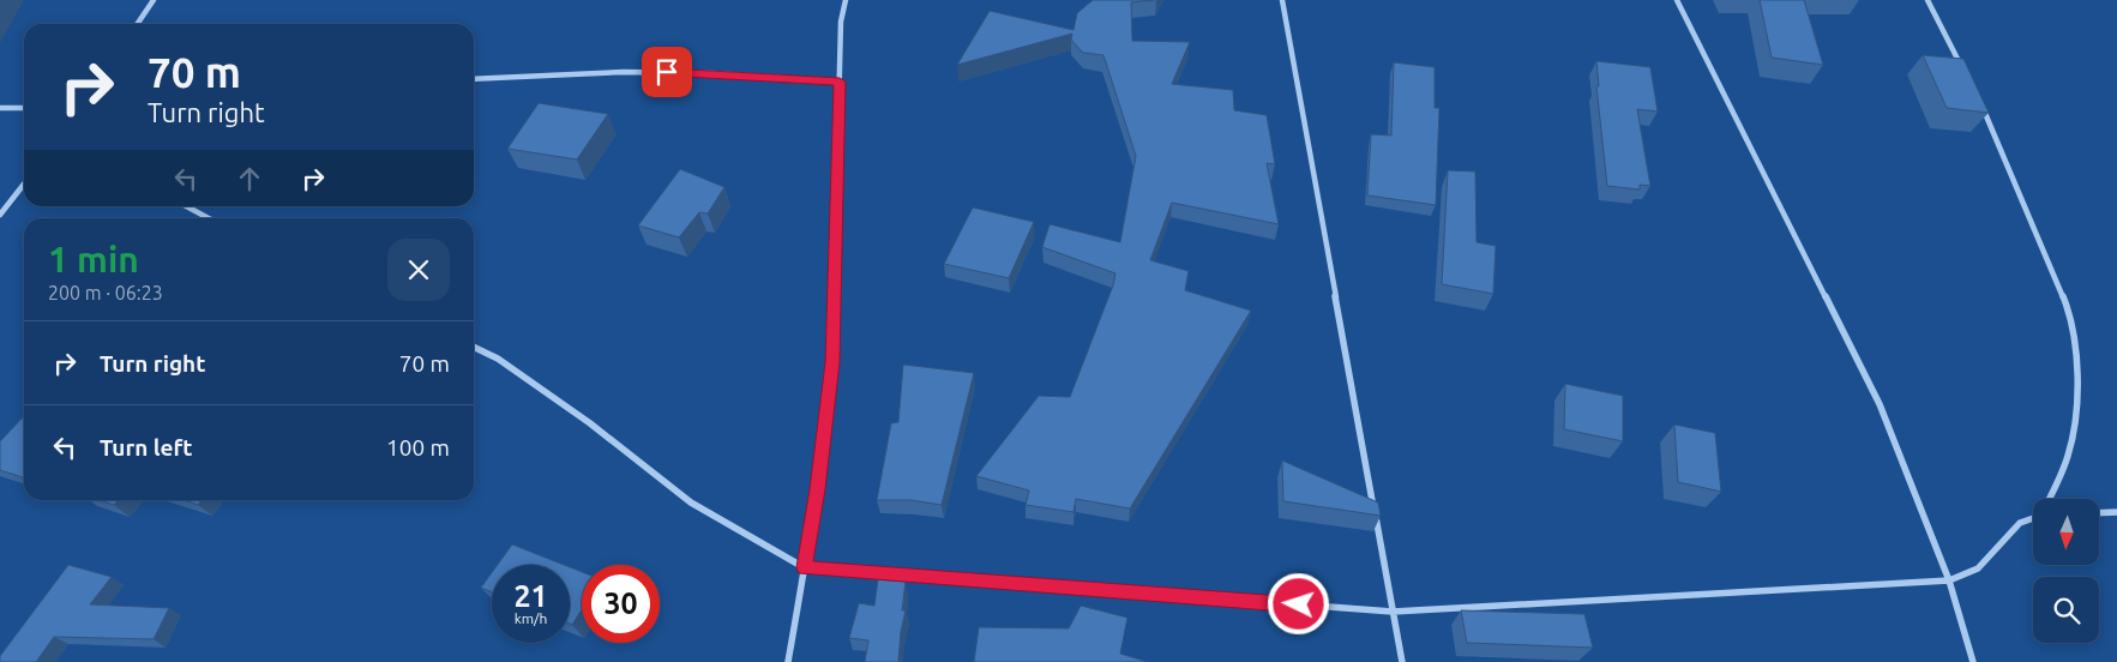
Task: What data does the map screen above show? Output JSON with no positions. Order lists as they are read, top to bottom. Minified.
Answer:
{"north":"bottom","page":{"turn":["70 m","Turn right"],"heading":["1 min","200 m · 06:23"],"list":[{"name":"Turn right","value":"70 m"},{"name":"Turn left","value":"100 m"}],"speed":"21 km/h","limit":"30"}}
